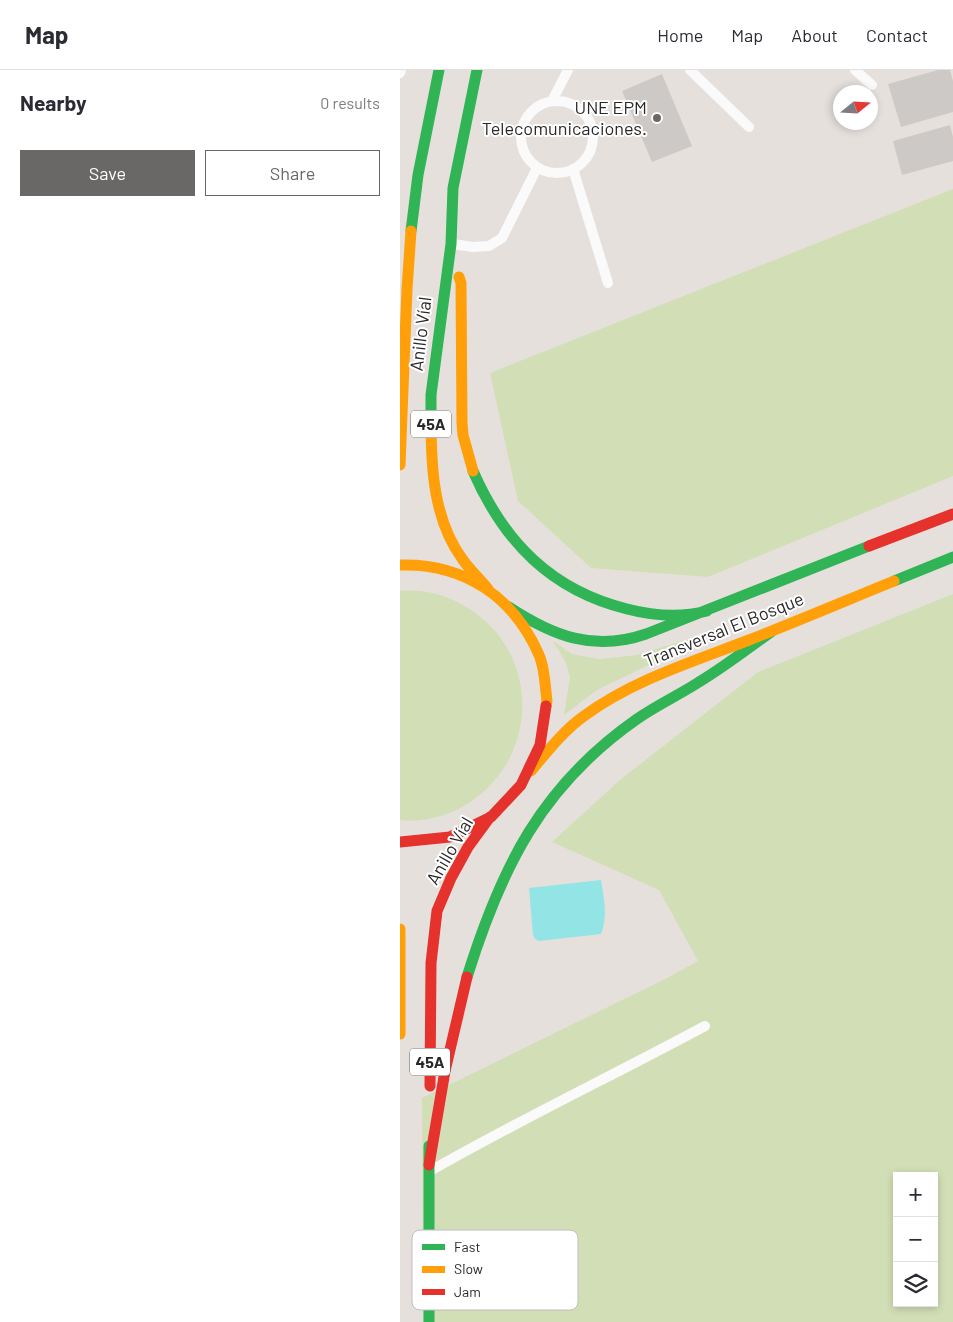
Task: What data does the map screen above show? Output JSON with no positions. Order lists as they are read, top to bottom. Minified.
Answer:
{"streets":{"main road":["Anillo Víal","45A","Transversal El Bosque"]},"places":["UNE EPM Telecomunicaciones."],"legend":["Fast","Slow","Jam"],"north":"right","page":{"header":"Map","nav":["Home","Map","About","Contact"],"heading":["Nearby","0 results"],"buttons":["Save","Share"],"map_buttons":["+","−"]}}
